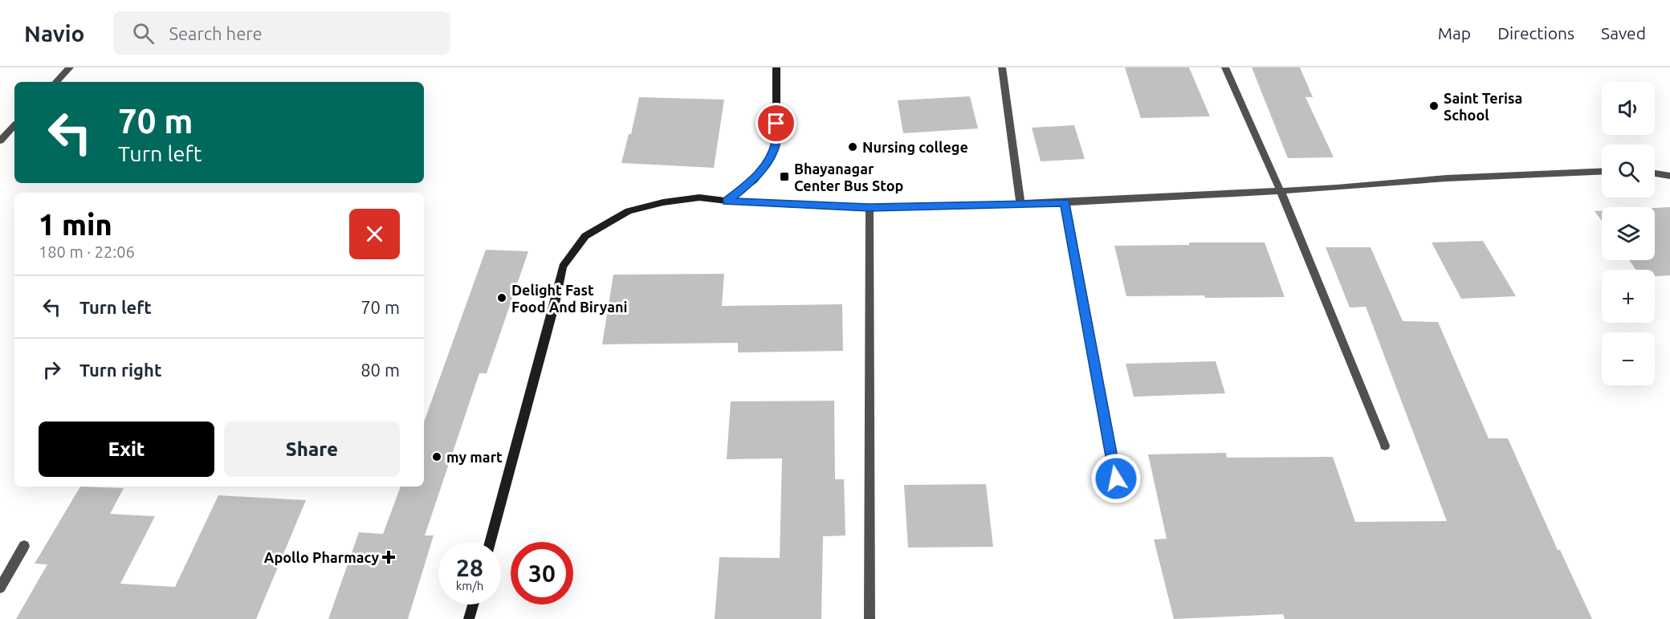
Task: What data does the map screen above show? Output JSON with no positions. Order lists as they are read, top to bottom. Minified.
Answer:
{"places":{"other":["Saint Terisa School","Nursing college","Delight Fast Food And Biryani","my mart"],"transit":["Bhayanagar Center Bus Stop"],"health":["Apollo Pharmacy"]},"page":{"header":"Navio","search":"Search here","nav":["Map","Directions","Saved"],"map_buttons":["+","−"],"turn":["70 m","Turn left"],"heading":["1 min","180 m · 22:06"],"list":[{"name":"Turn left","value":"70 m"},{"name":"Turn right","value":"80 m"}],"buttons":["Exit","Share"],"speed":"28 km/h","limit":"30"}}
